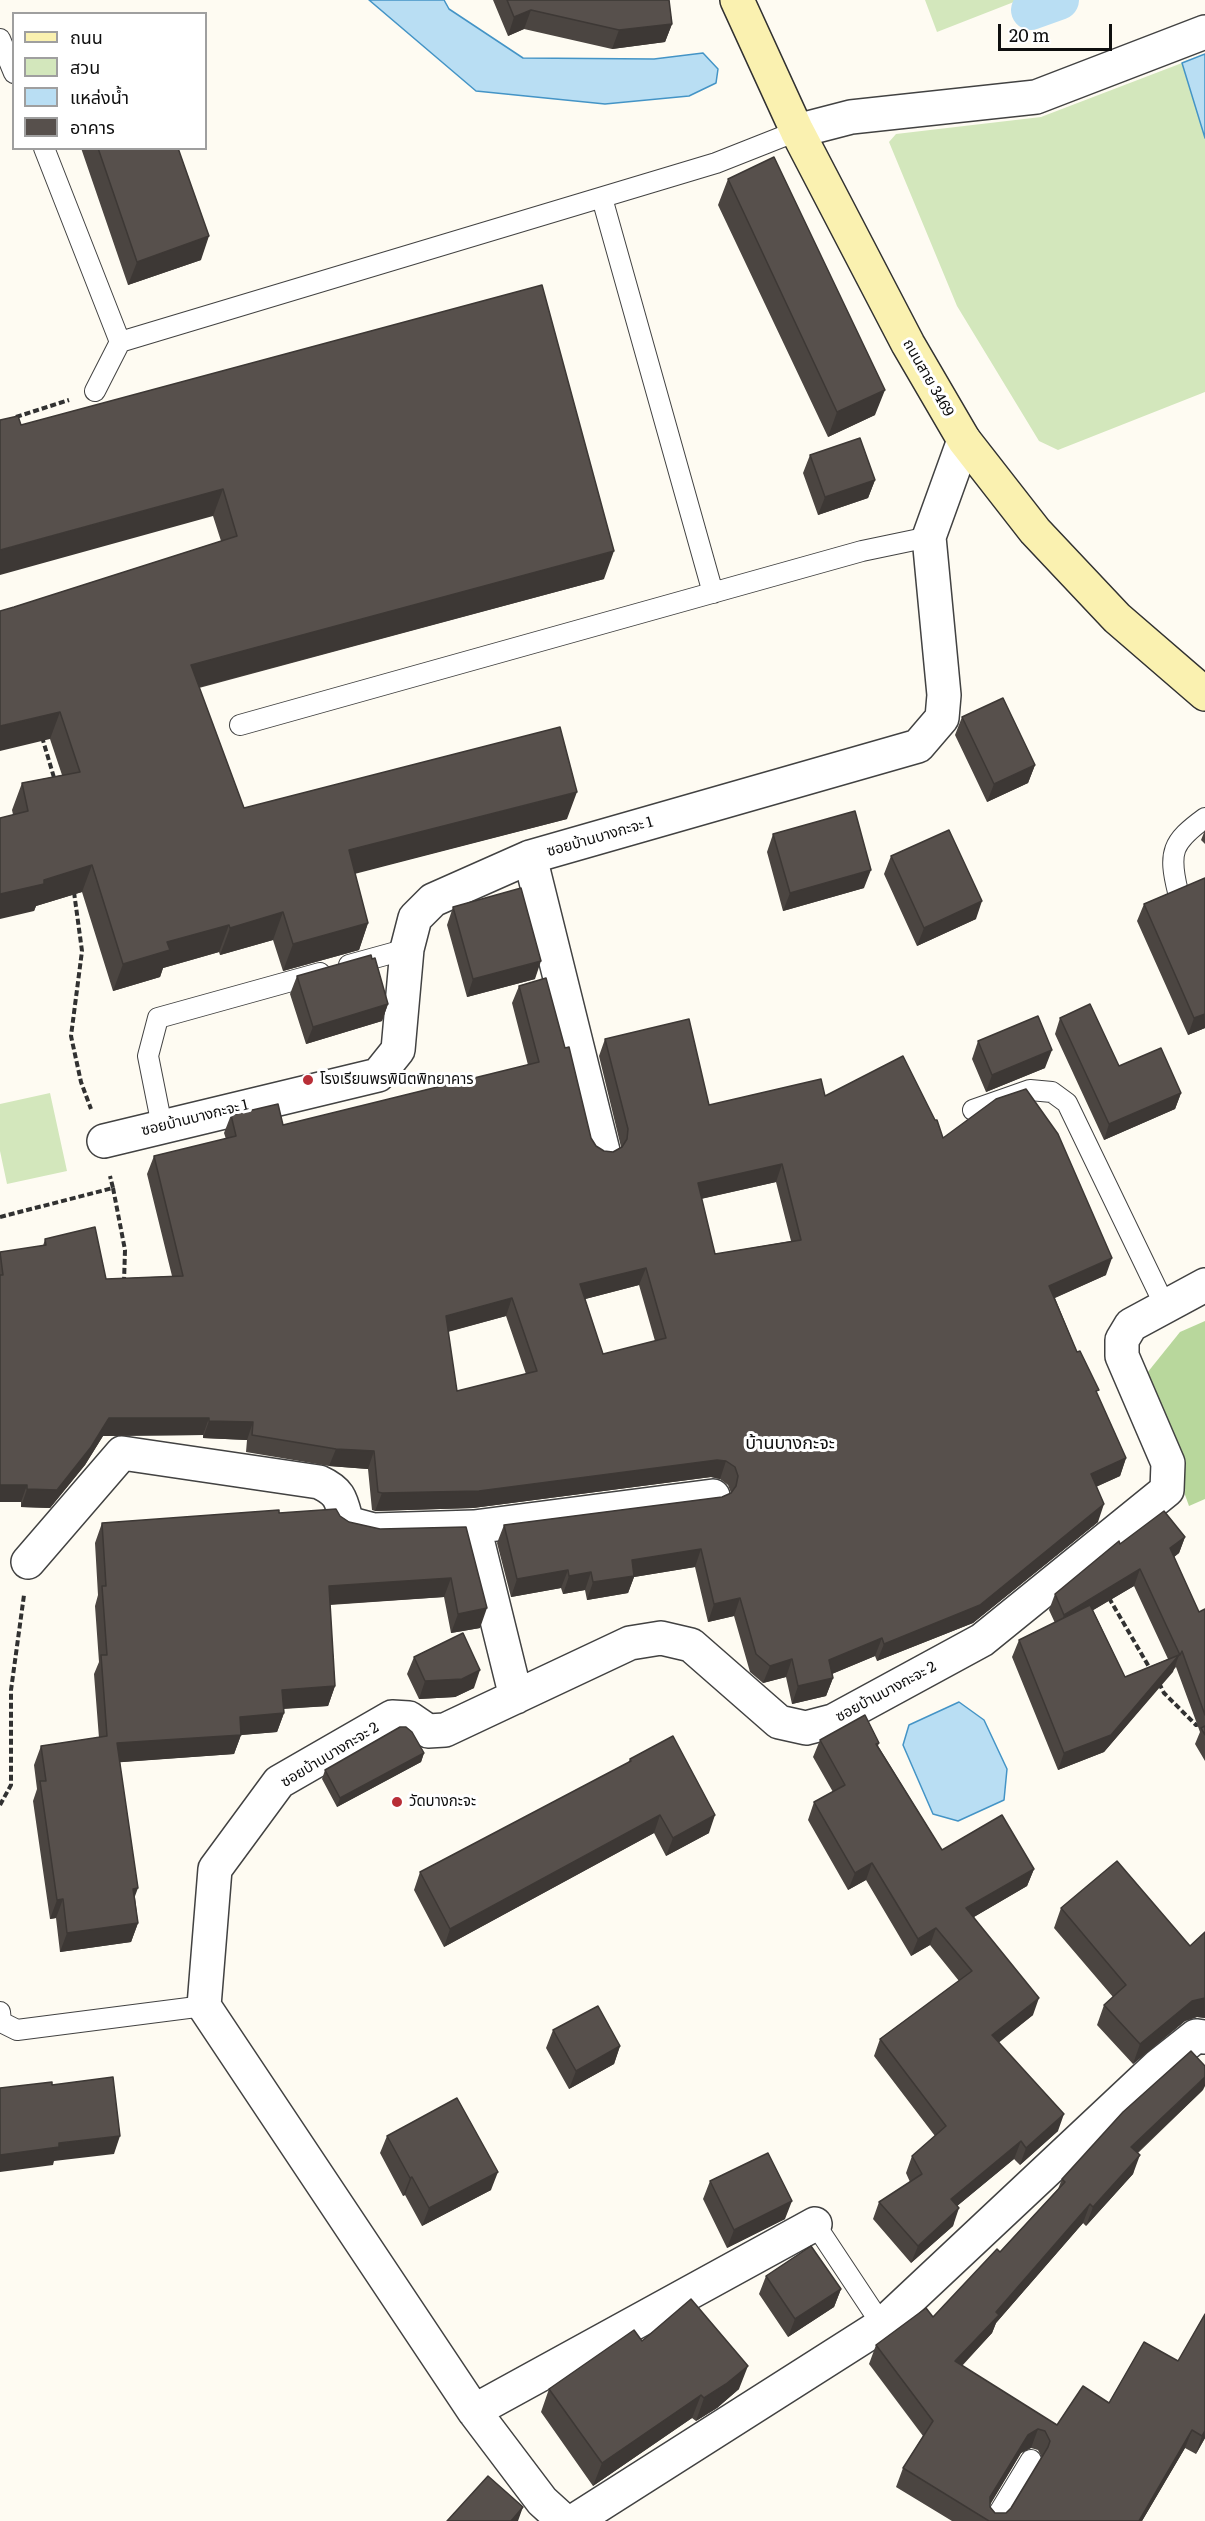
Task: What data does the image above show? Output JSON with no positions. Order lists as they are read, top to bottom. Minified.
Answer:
{"streets":{"street":["ถนนสาย 3469","ซอยบ้านบางกะจะ 1","ซอยบ้านบางกะจะ 2"]},"crossings":[["ถนนสาย 3469","ซอยบ้านบางกะจะ 1"]],"districts":["บ้านบางกะจะ"],"places":["โรงเรียนพรพินิตพิทยาคาร","วัดบางกะจะ"],"legend":["ถนน","สวน","แหล่งน้ำ","อาคาร"],"scale_bar":"20 m"}
